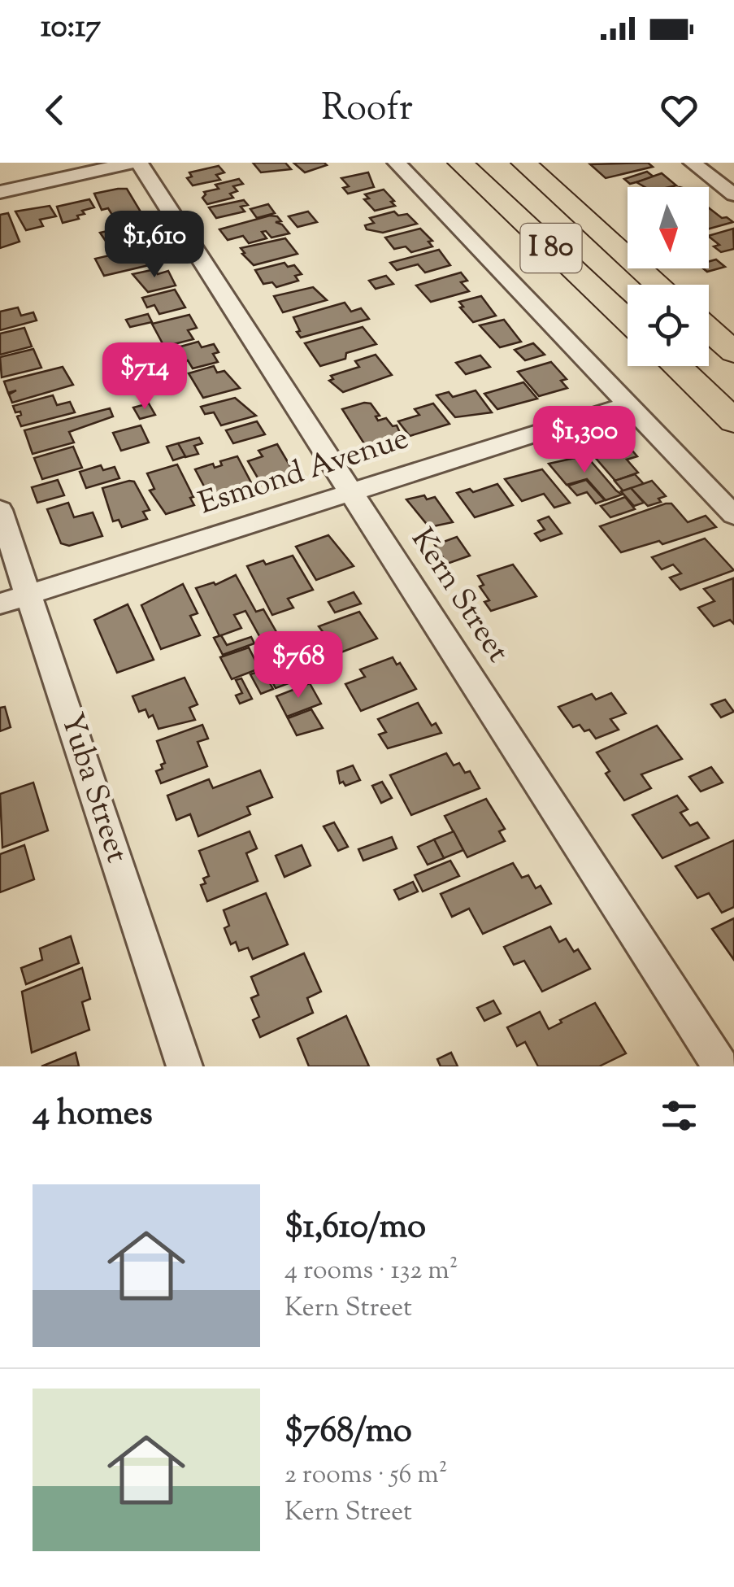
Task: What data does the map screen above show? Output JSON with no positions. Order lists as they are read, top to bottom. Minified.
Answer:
{"streets":{"highway":["I 80"],"street":["Esmond Avenue","Kern Street","Yuba Street"]},"crossings":[["Esmond Avenue","Kern Street"],["Esmond Avenue","Yuba Street"]],"north":"bottom","page":{"status":"10:17","header":"Roofr","price":["$1,610","$714","$1,300","$768"],"heading":"4 homes","list":[{"name":"$1,610/mo","note":"4 rooms · 132 m² · Kern Street"},{"name":"$768/mo","note":"2 rooms · 56 m² · Kern Street"}]}}
